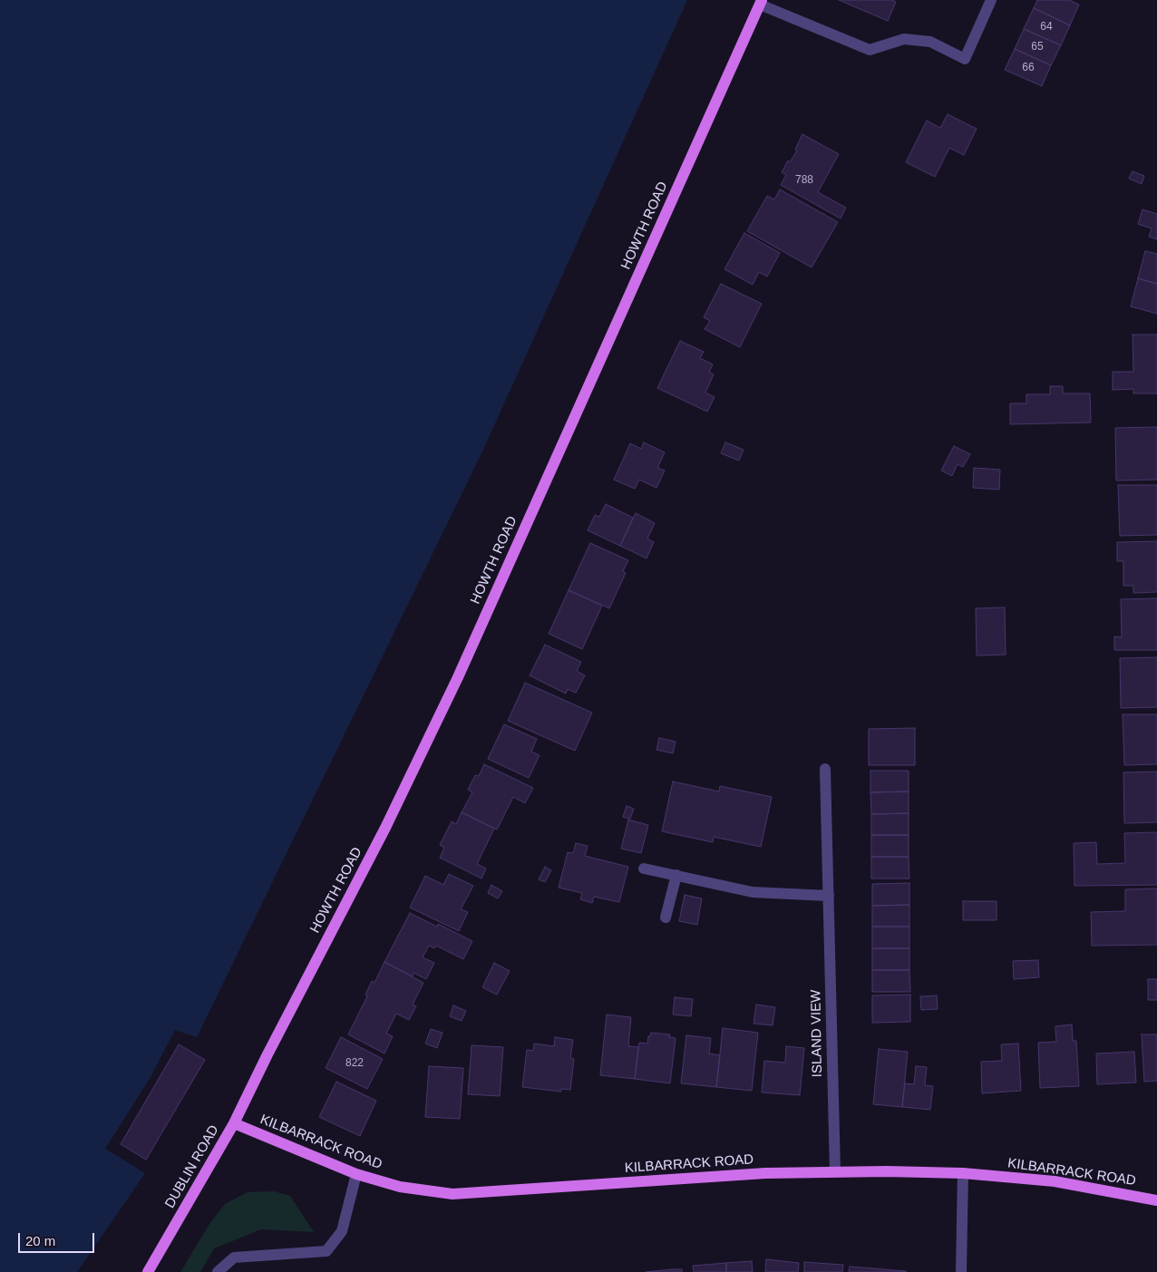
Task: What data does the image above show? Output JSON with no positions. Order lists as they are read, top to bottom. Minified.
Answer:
{"streets":{"main road":["HOWTH ROAD","KILBARRACK ROAD","DUBLIN ROAD"],"street":["ISLAND VIEW"]},"crossings":[["HOWTH ROAD","KILBARRACK ROAD"],["HOWTH ROAD","DUBLIN ROAD"],["ISLAND VIEW","KILBARRACK ROAD"],["KILBARRACK ROAD","DUBLIN ROAD"]],"house_numbers":["64","65","66","788","822"],"scale_bar":"20 m"}
